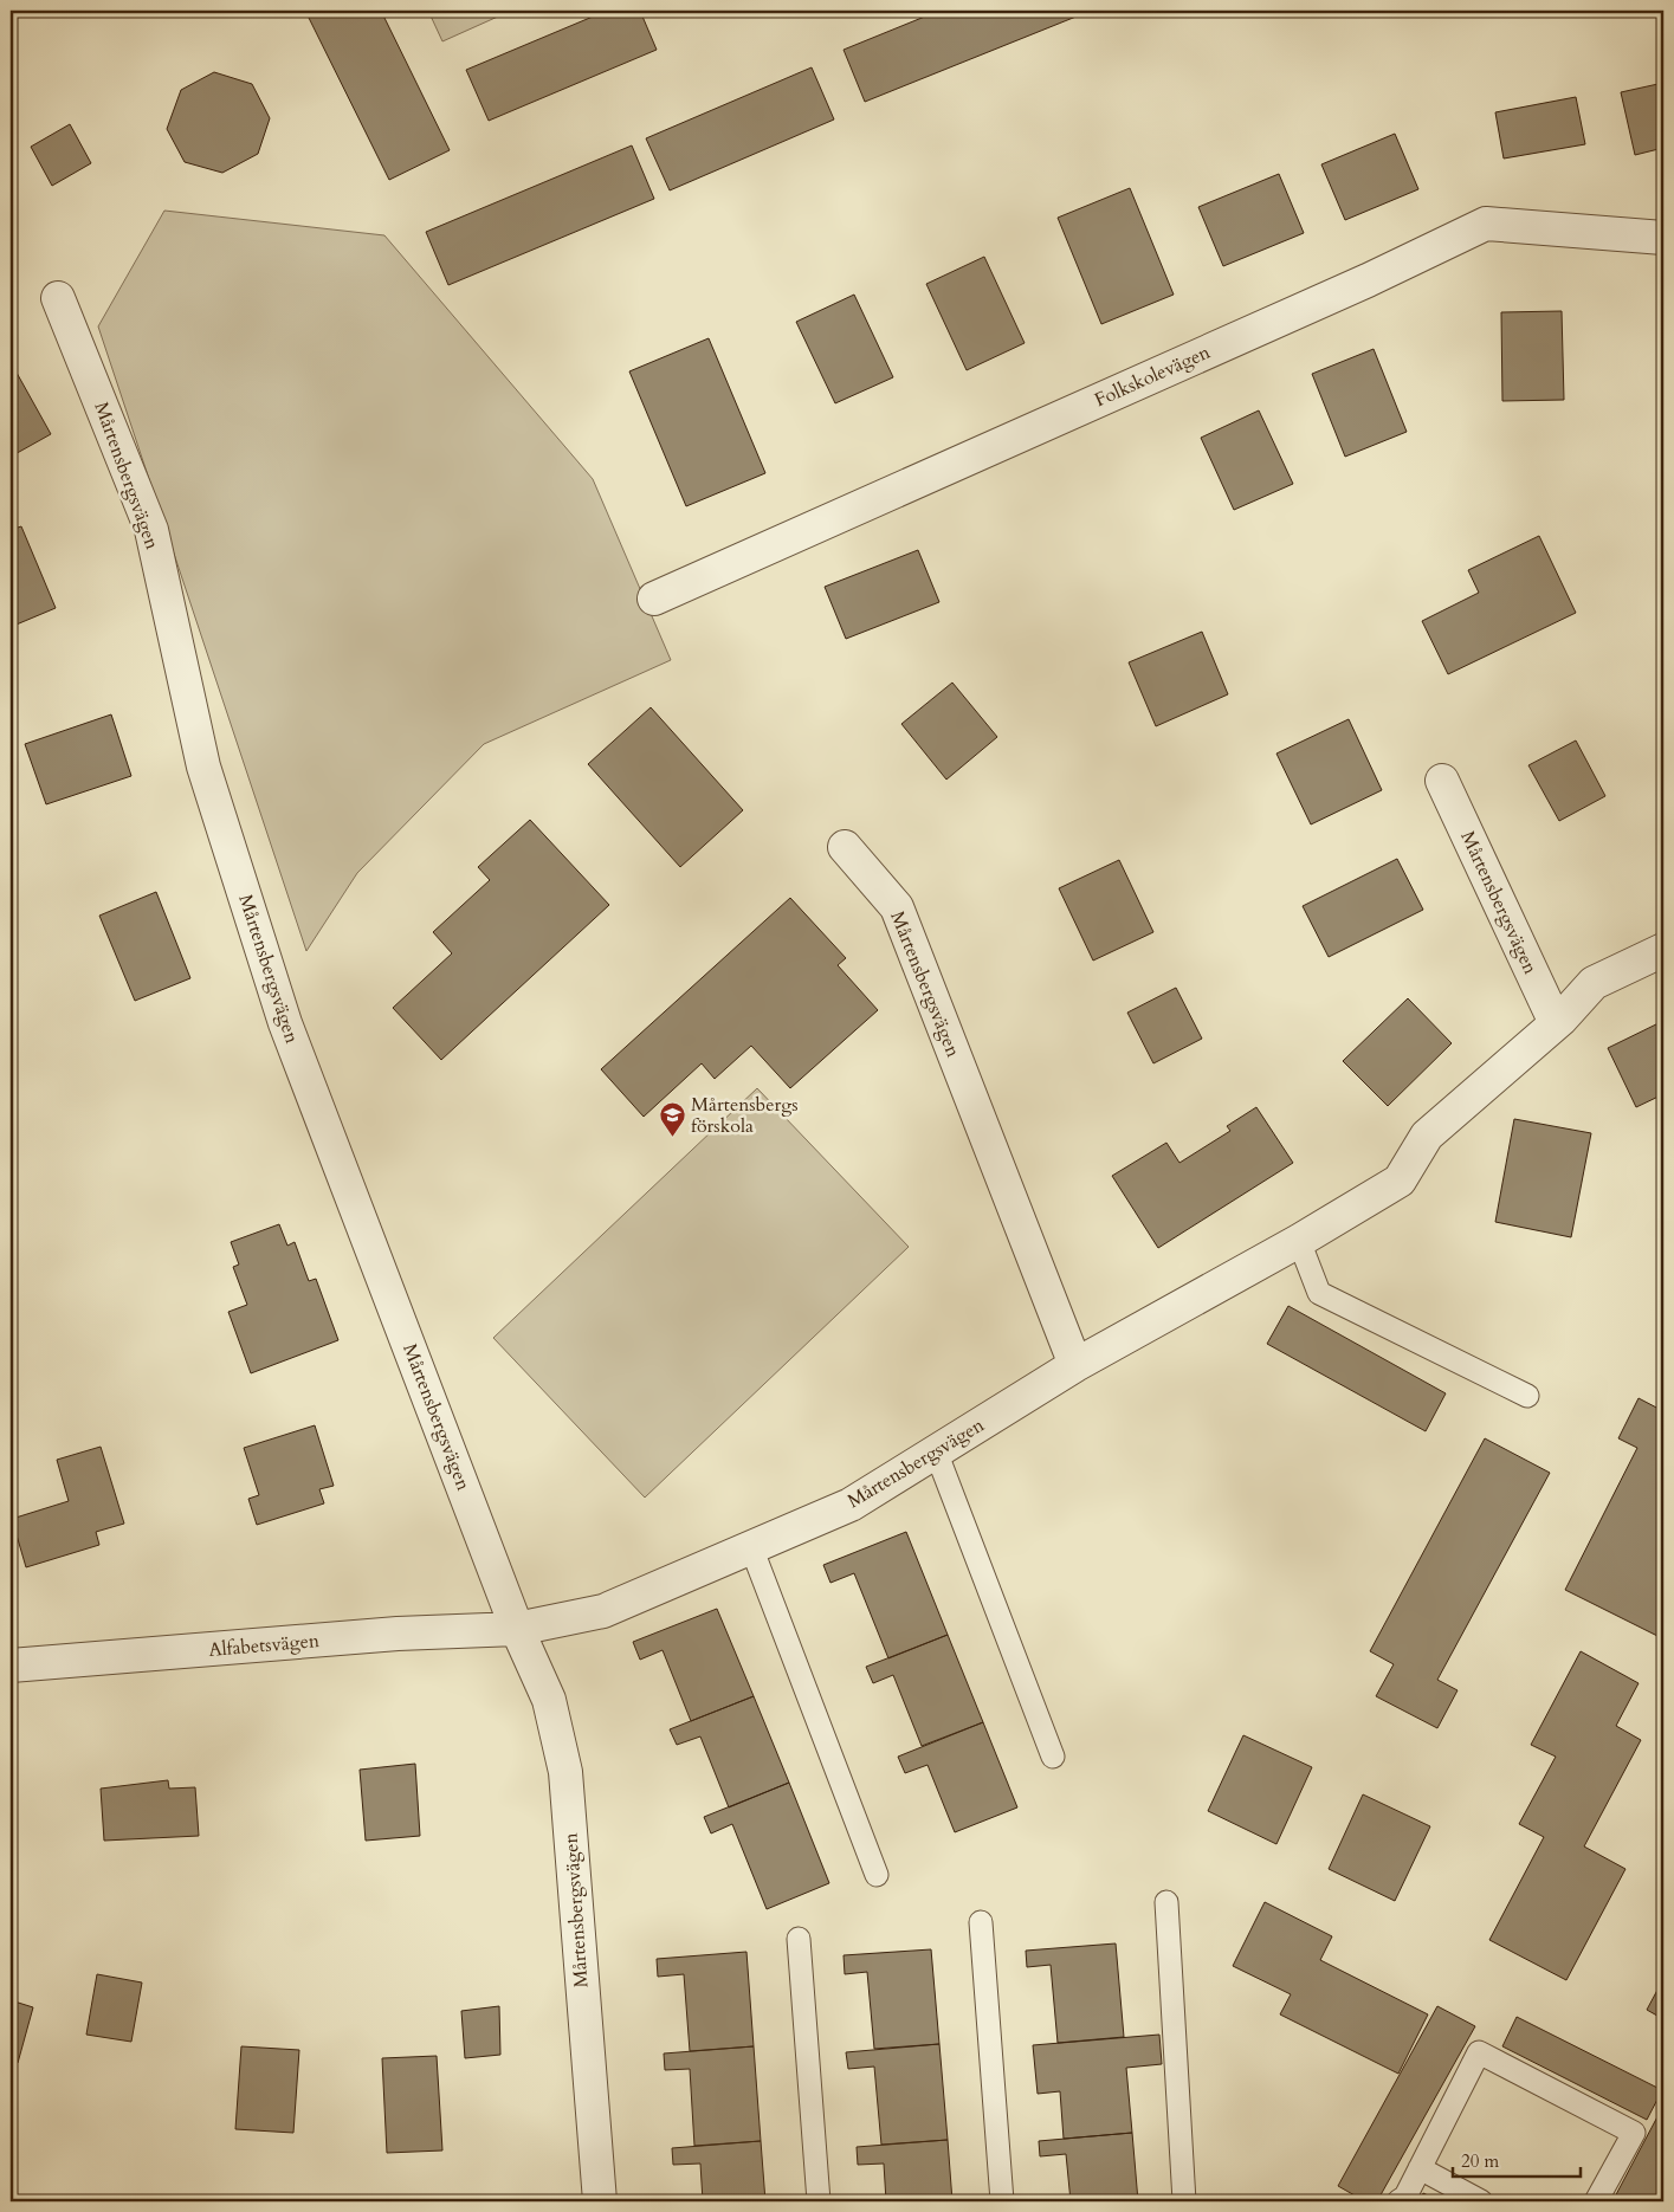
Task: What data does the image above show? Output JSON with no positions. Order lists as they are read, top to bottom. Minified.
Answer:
{"streets":{"street":["Folkskolevägen","Mårtensbergsvägen","Alfabetsvägen"]},"crossings":[["Mårtensbergsvägen","Alfabetsvägen"]],"places":{"school or university":["Mårtensbergs förskola"]},"scale_bar":"20 m"}
